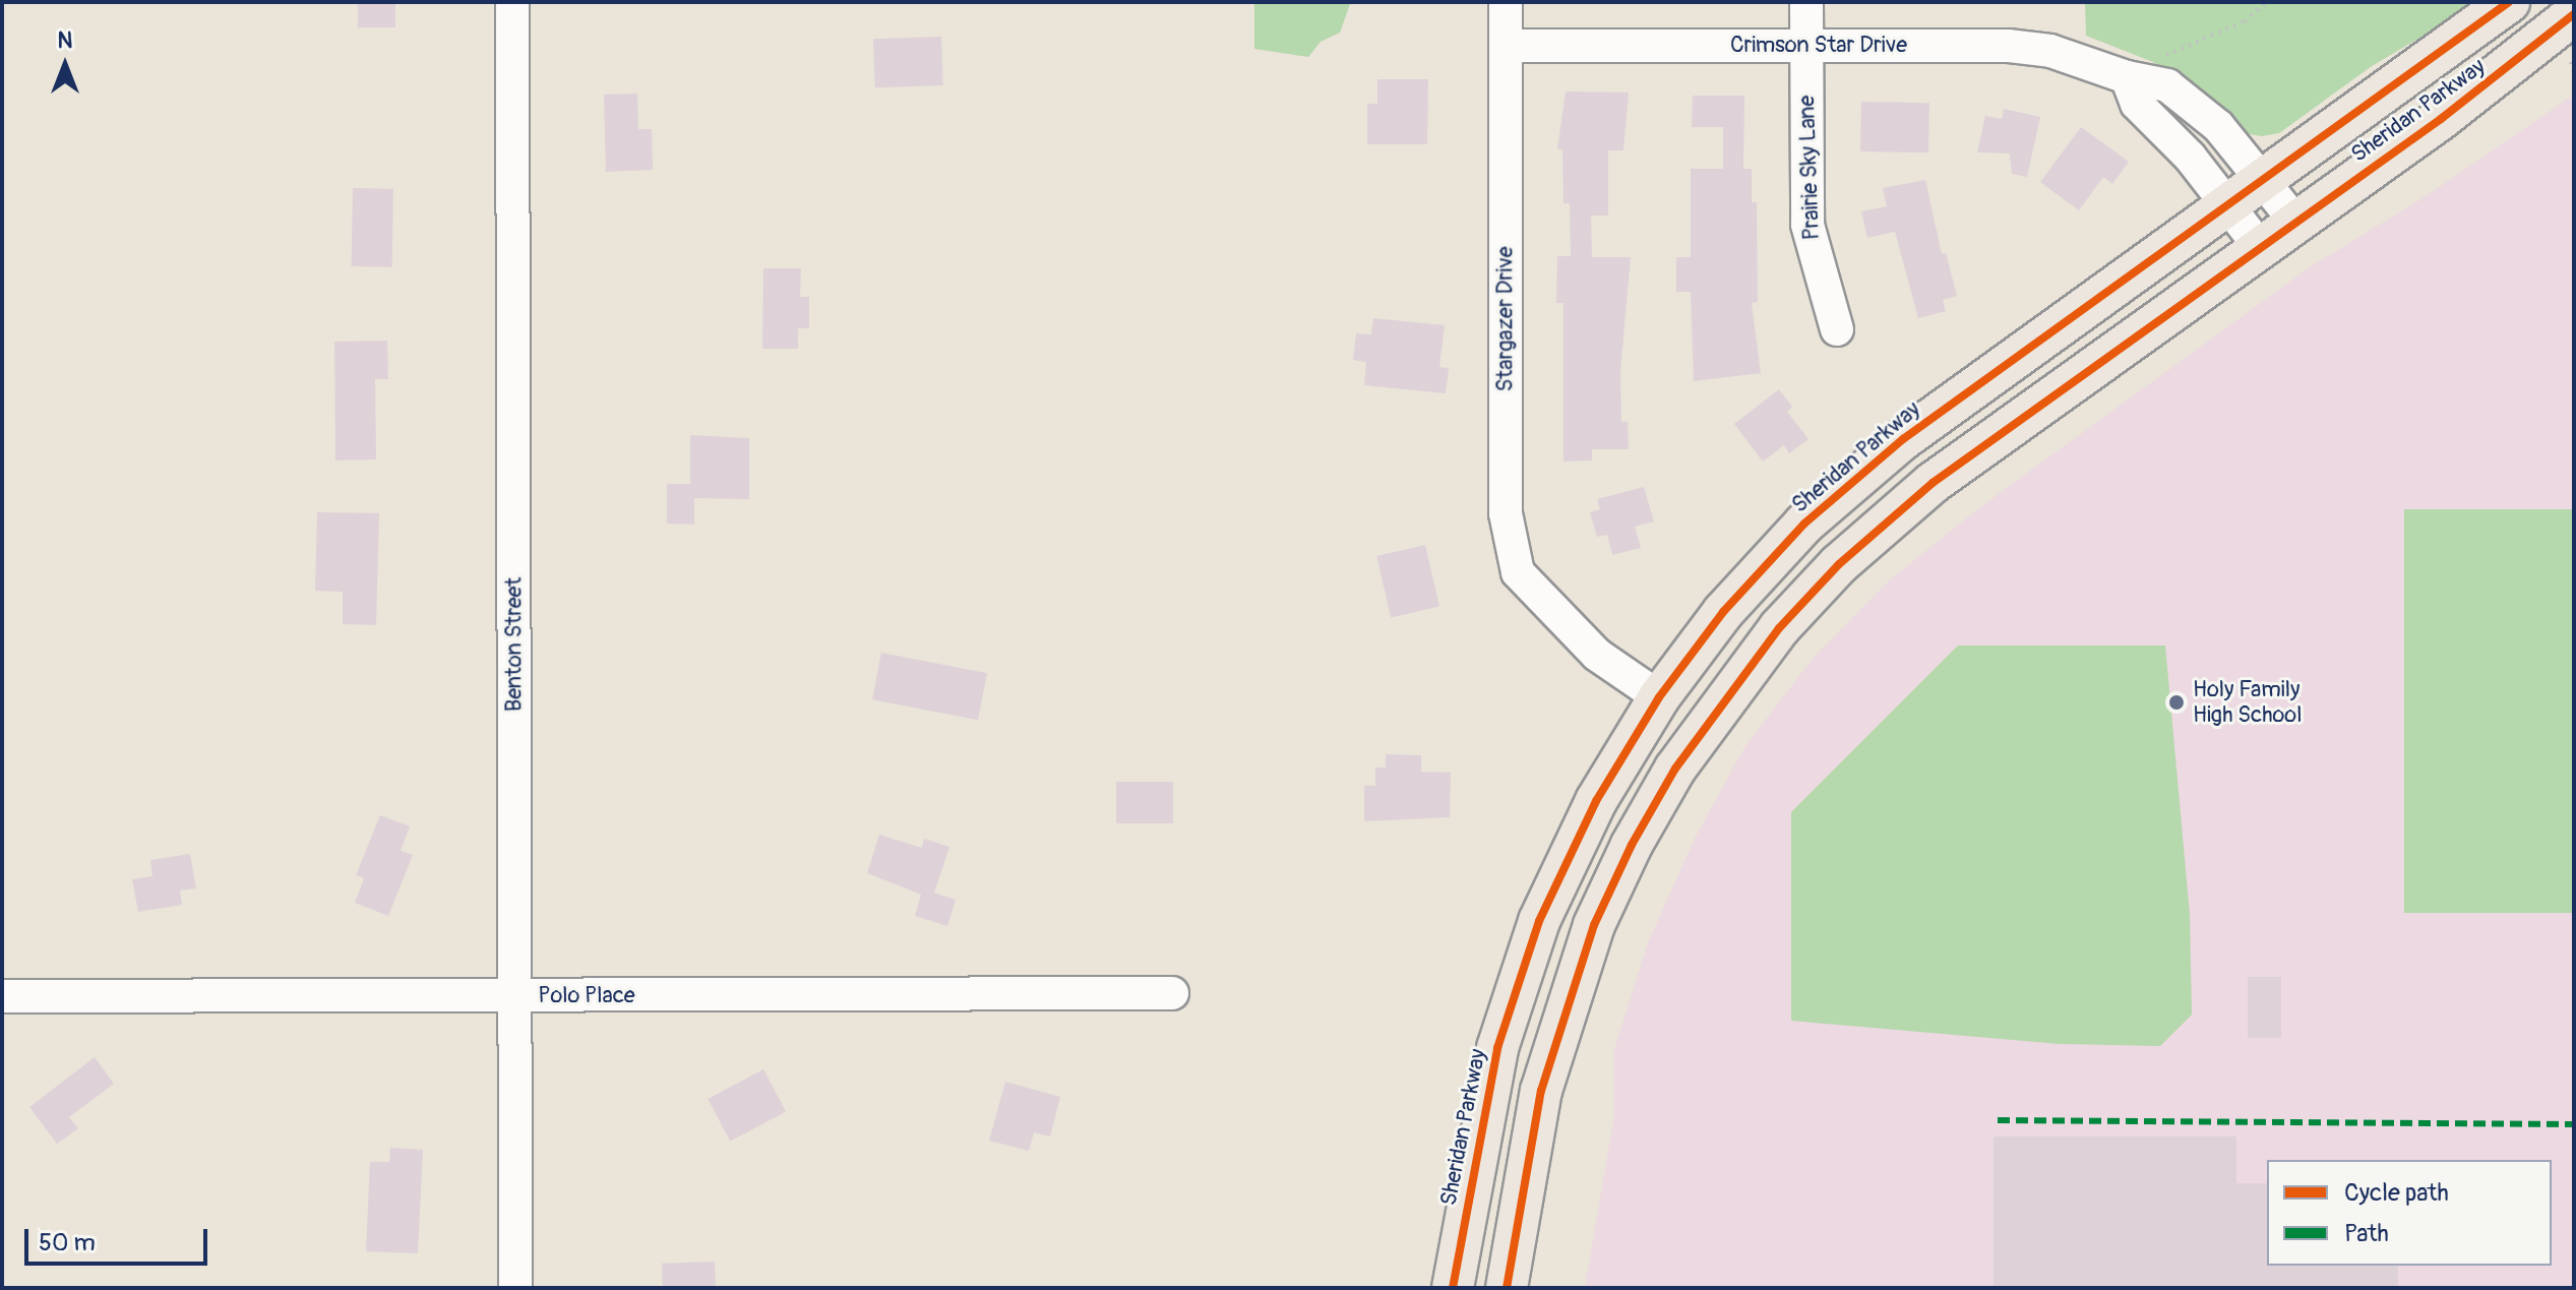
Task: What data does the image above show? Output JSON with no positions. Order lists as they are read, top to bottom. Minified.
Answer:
{"streets":{"main road":["Sheridan Parkway"],"street":["Crimson Star Drive","Prairie Sky Lane","Stargazer Drive","Benton Street","Polo Place"]},"crossings":[["Crimson Star Drive","Sheridan Parkway"],["Crimson Star Drive","Prairie Sky Lane"],["Crimson Star Drive","Stargazer Drive"],["Sheridan Parkway","Stargazer Drive"],["Benton Street","Polo Place"]],"places":["Holy Family High School"],"legend":["Cycle path","Path"],"scale_bar":"50 m","north":"top"}
